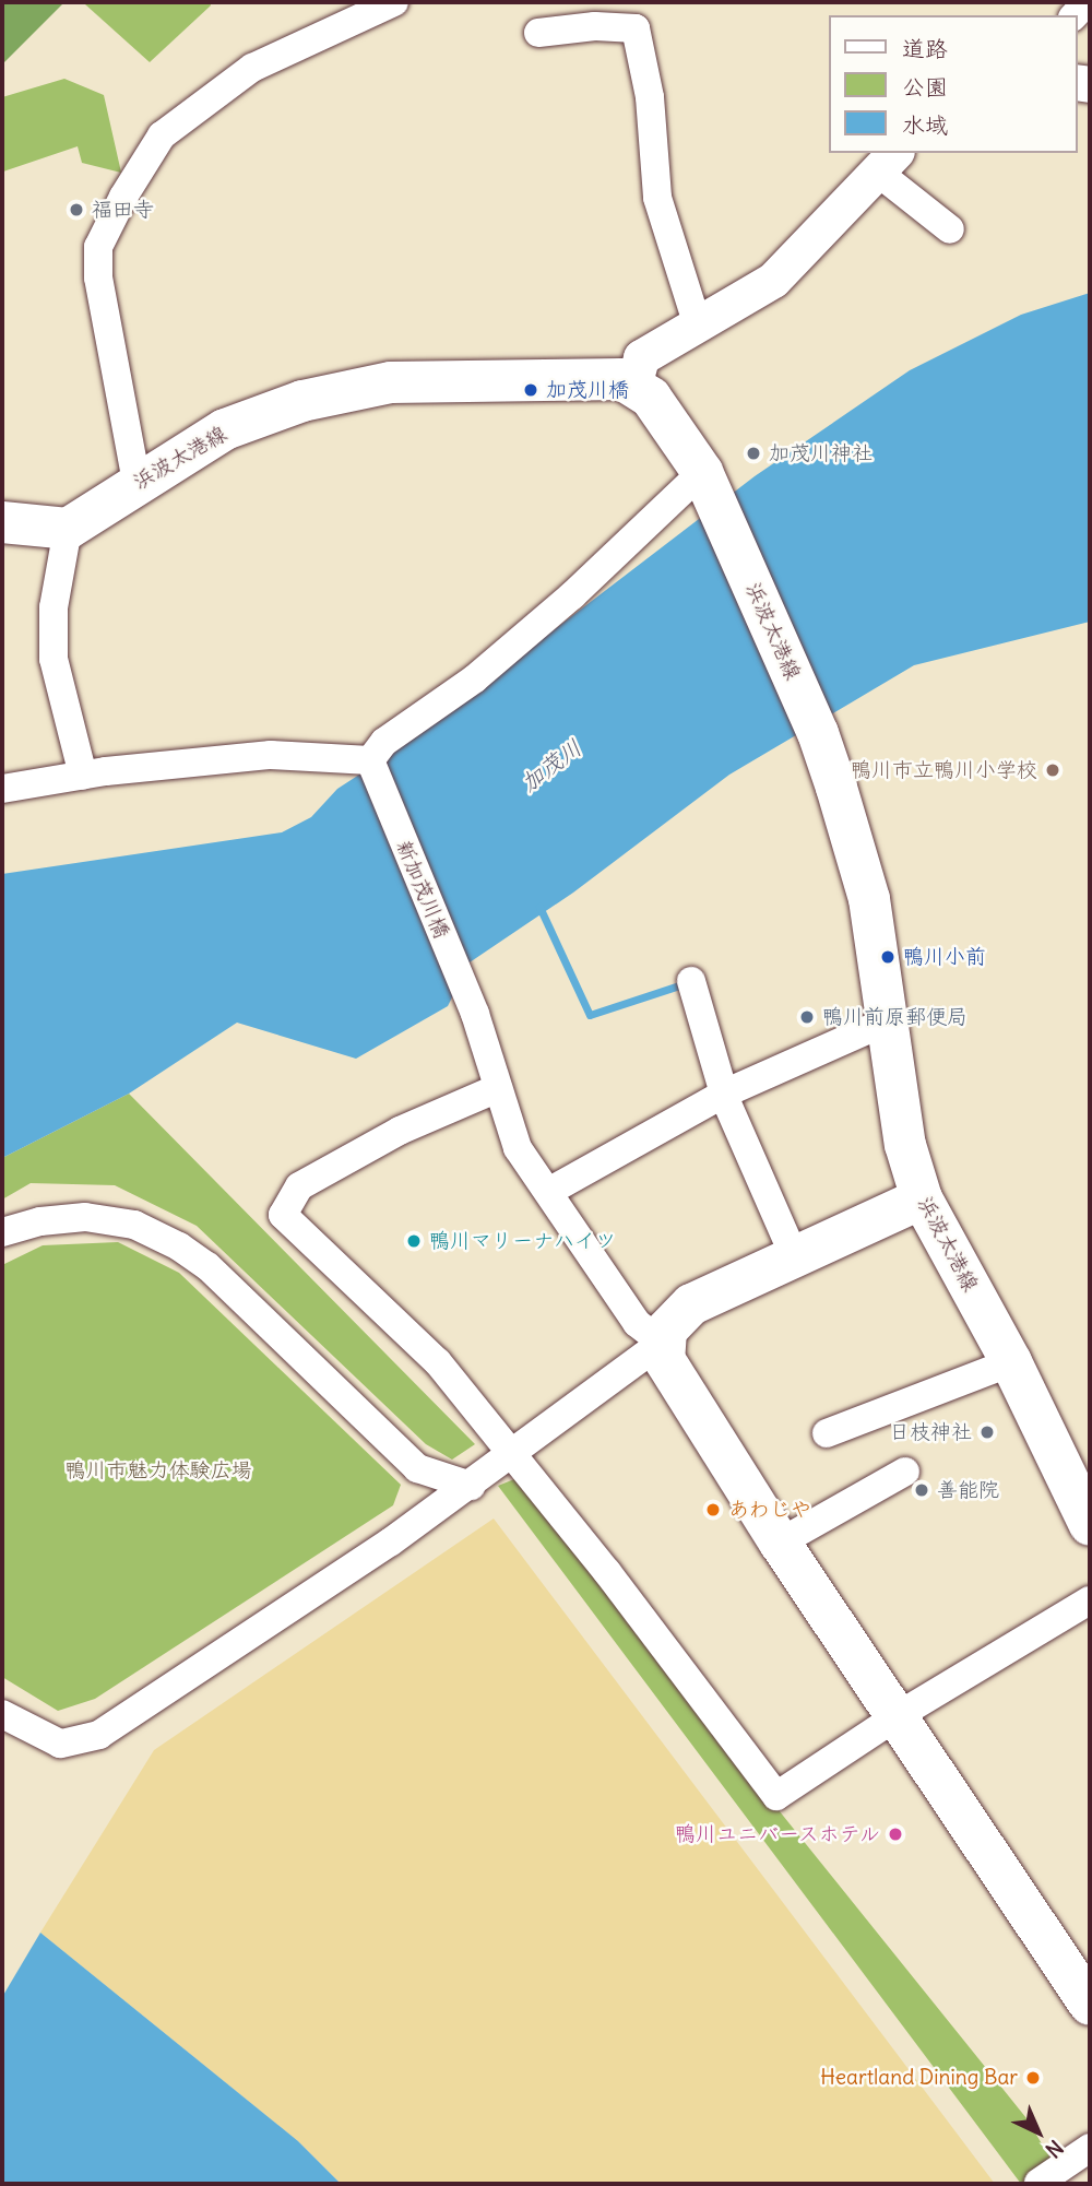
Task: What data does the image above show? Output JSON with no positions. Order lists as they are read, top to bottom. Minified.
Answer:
{"streets":{"main road":["浜波太港線"],"street":["新加茂川橋"]},"water":["加茂川"],"parks":["鴨川市魅力体験広場"],"places":["福田寺","加茂川橋","加茂川神社","鴨川市立鴨川小学校","鴨川小前","鴨川前原郵便局","鴨川マリーナハイツ","日枝神社","善能院","あわじや","鴨川ユニバースホテル","Heartland Dining Bar"],"legend":["道路","公園","水域"],"north":"bottom right"}
